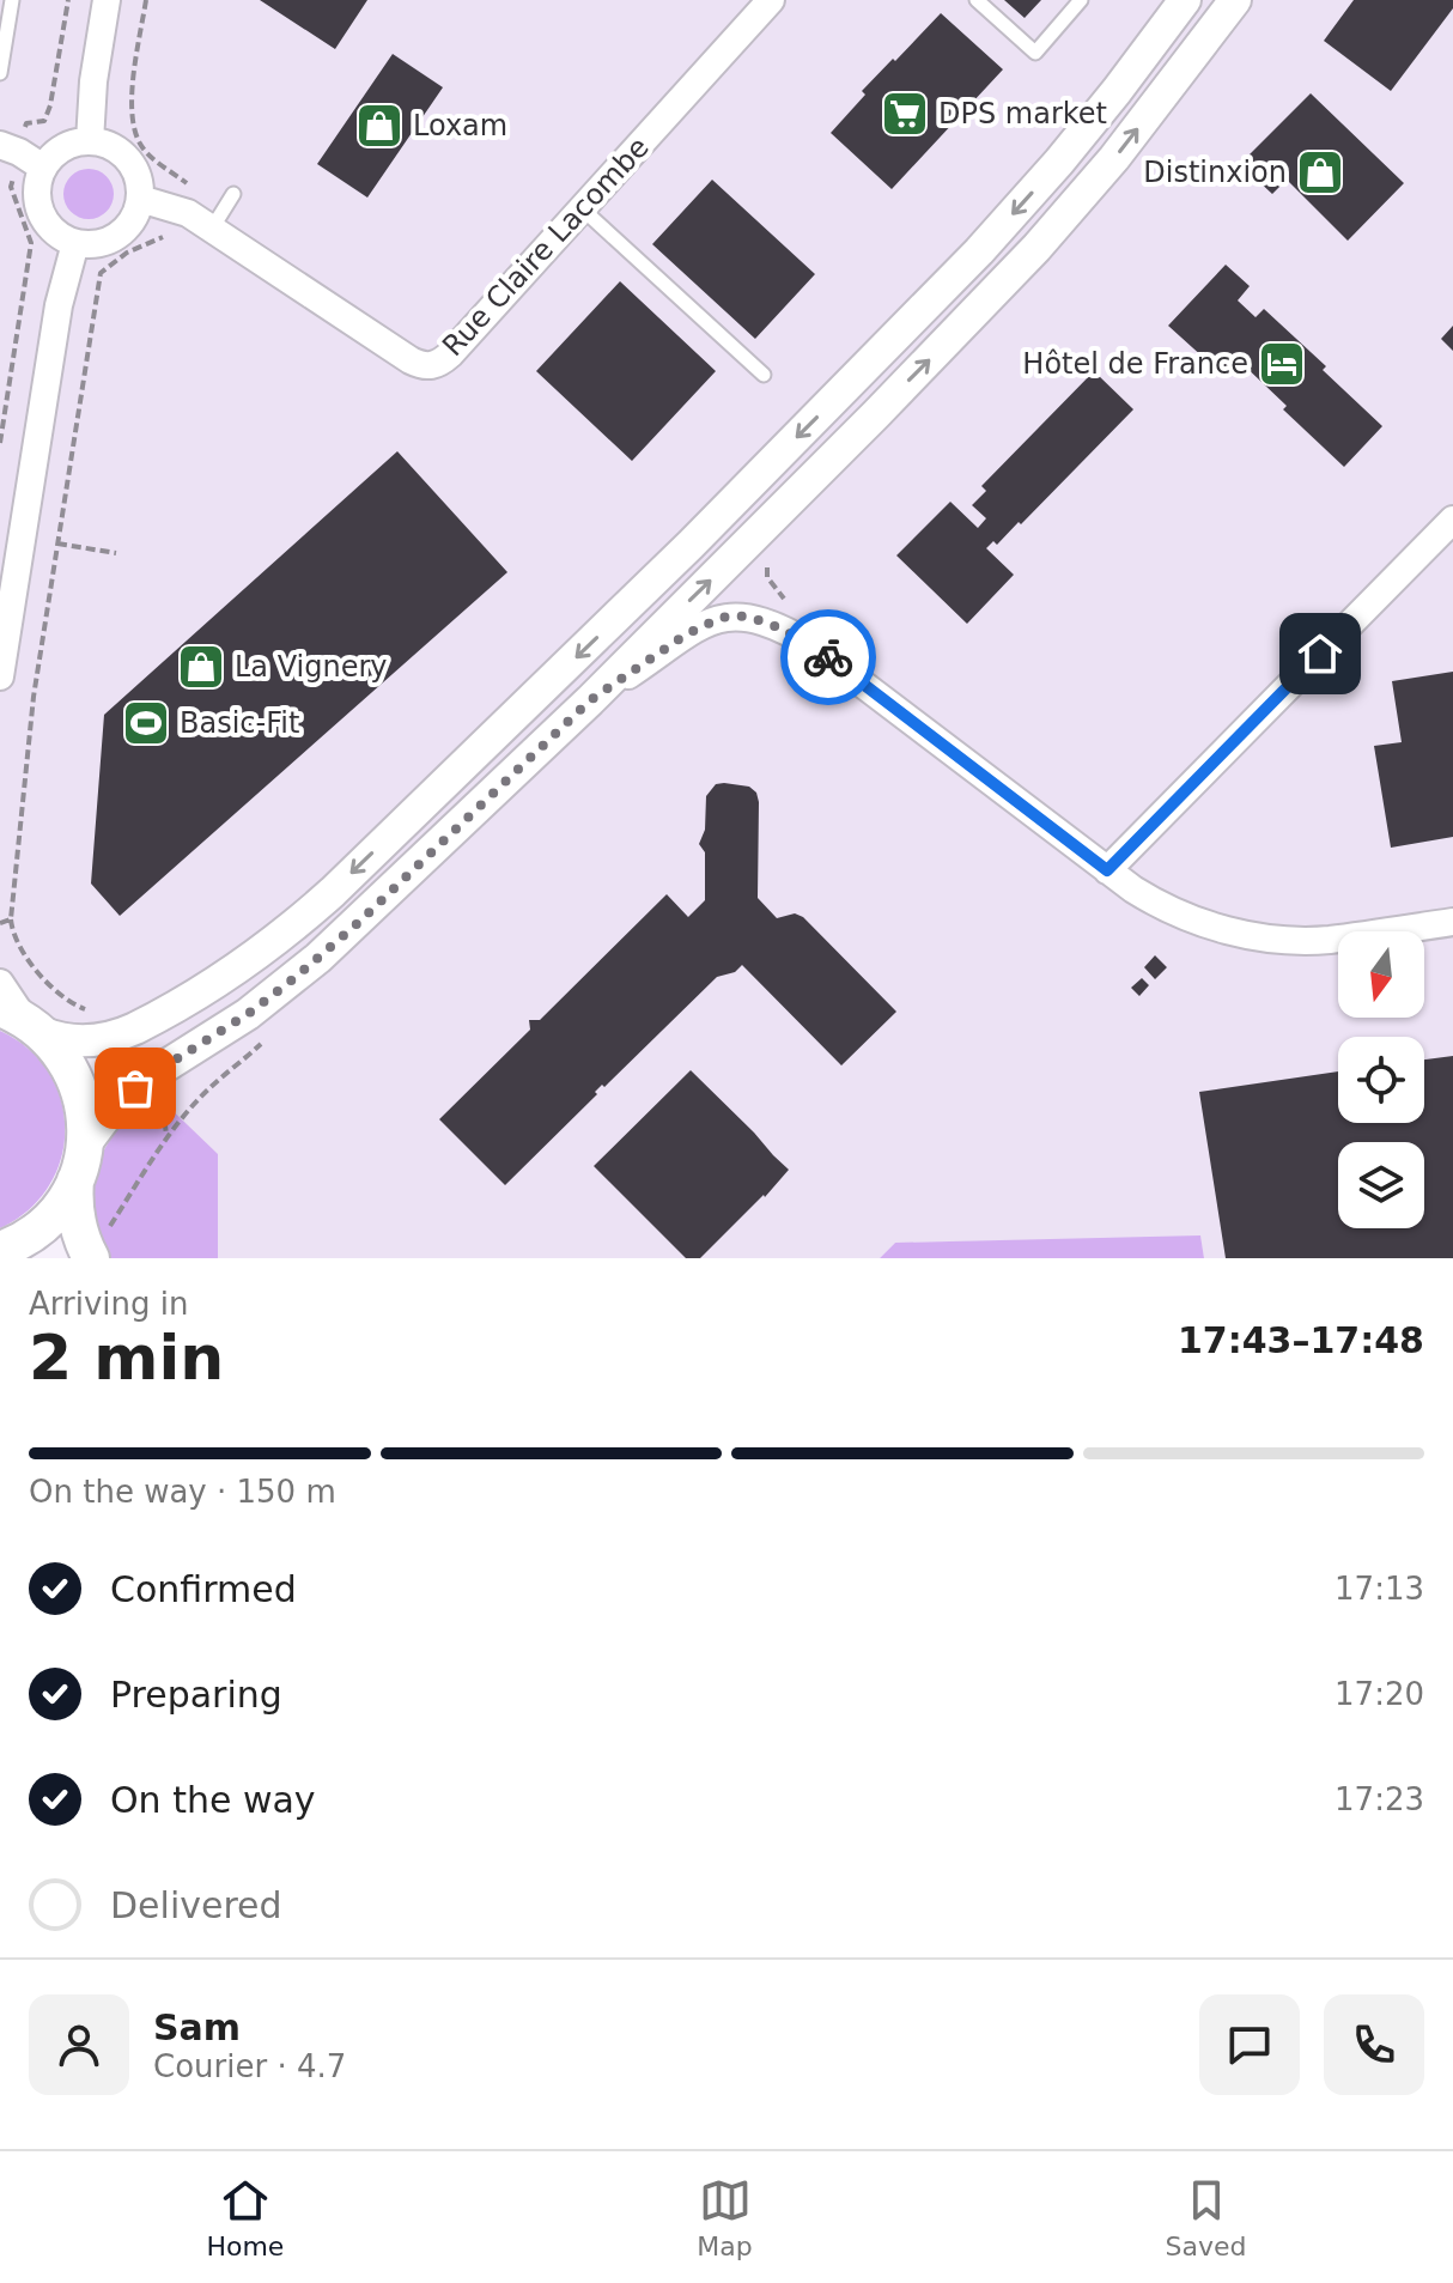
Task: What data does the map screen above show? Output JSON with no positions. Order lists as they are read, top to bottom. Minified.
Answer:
{"streets":{"street":["Rue Claire Lacombe"]},"places":{"supermarket":["DPS market"],"shop":["Loxam","Distinxion","La Vignery"],"hotel":["Hôtel de France"],"sports":["Basic-Fit"]},"north":"bottom","page":{"heading":["2 min","Arriving in","17:43–17:48"],"panel":["Sam","Courier · 4.7"],"bar":"On the way · 150 m","list":[["Confirmed","17:13"],["Preparing","17:20"],["On the way","17:23"],"Delivered"],"tabs":["Home","Map","Saved"]}}
